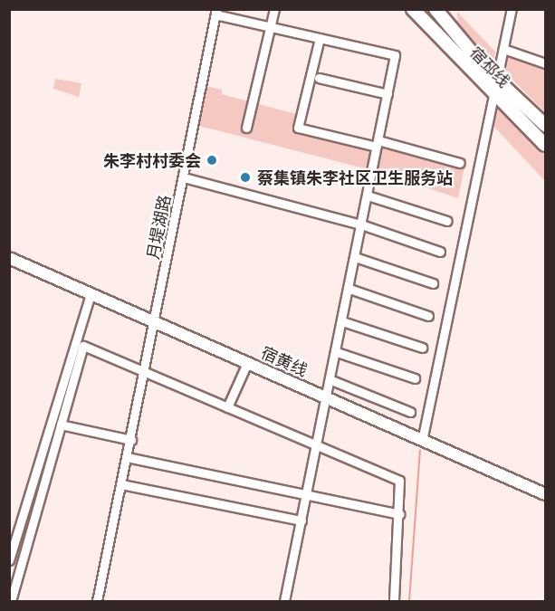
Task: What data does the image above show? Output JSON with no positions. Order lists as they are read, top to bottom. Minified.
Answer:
{"streets":{"main road":["宿邳线","宿黄线"],"street":["月堤湖路"]},"crossings":[["月堤湖路","宿黄线"]],"places":["朱李村村委会","蔡集镇朱李社区卫生服务站"]}
